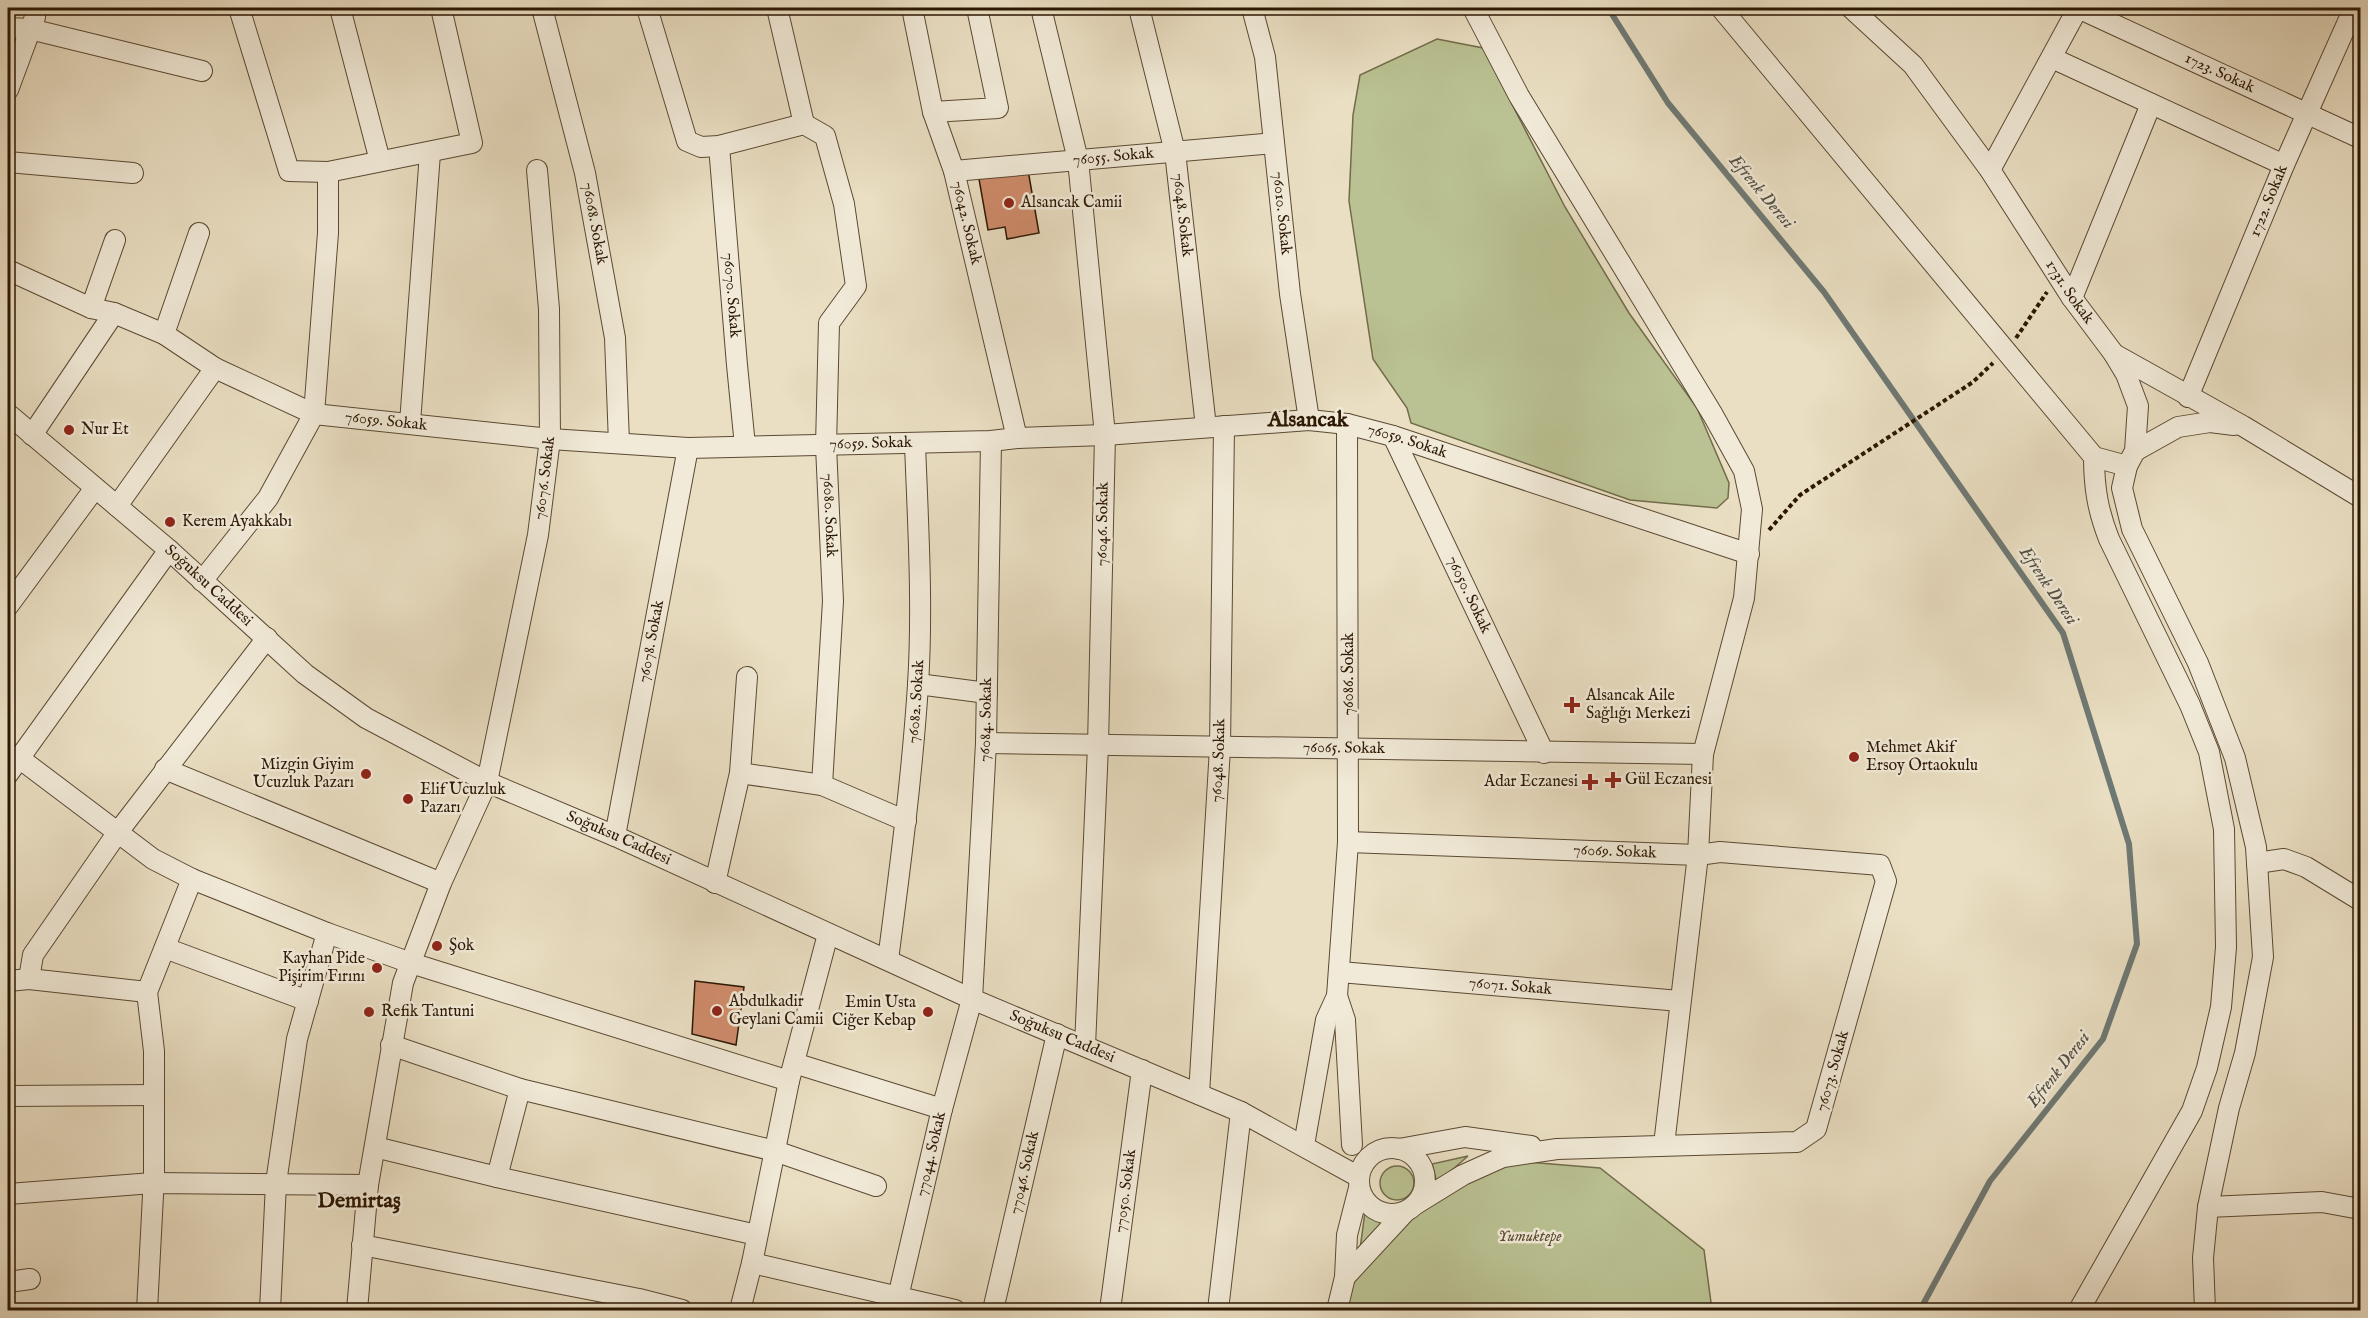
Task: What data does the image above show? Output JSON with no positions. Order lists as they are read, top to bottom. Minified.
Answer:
{"streets":{"street":["1723. Sokak","76055. Sokak","1722. Sokak","76010. Sokak","76048. Sokak","76042. Sokak","76068. Sokak","1731. Sokak","76070. Sokak","76059. Sokak","76076. Sokak","76080. Sokak","76046. Sokak","Soğuksu Caddesi","76050. Sokak","76078. Sokak","76086. Sokak","76082. Sokak","76084. Sokak","76065. Sokak","76069. Sokak","76071. Sokak","76073. Sokak","77044. Sokak","77046. Sokak","77050. Sokak"]},"crossings":[["1723. Sokak","1722. Sokak"],["76055. Sokak","76010. Sokak"],["76055. Sokak","76048. Sokak"],["76055. Sokak","76042. Sokak"],["76055. Sokak","76046. Sokak"],["1722. Sokak","1731. Sokak"],["76010. Sokak","76059. Sokak"],["76048. Sokak","76059. Sokak"],["76048. Sokak","Soğuksu Caddesi"],["76048. Sokak","76065. Sokak"],["76042. Sokak","76059. Sokak"],["76068. Sokak","76059. Sokak"],["76070. Sokak","76059. Sokak"],["76059. Sokak","76076. Sokak"],["76059. Sokak","76080. Sokak"],["76059. Sokak","76046. Sokak"],["76059. Sokak","76050. Sokak"],["76059. Sokak","76078. Sokak"],["76059. Sokak","76086. Sokak"],["76059. Sokak","76082. Sokak"],["76059. Sokak","76084. Sokak"],["76076. Sokak","Soğuksu Caddesi"],["76046. Sokak","Soğuksu Caddesi"],["76046. Sokak","76065. Sokak"],["Soğuksu Caddesi","76078. Sokak"],["Soğuksu Caddesi","76086. Sokak"],["Soğuksu Caddesi","76082. Sokak"],["Soğuksu Caddesi","76084. Sokak"],["Soğuksu Caddesi","77044. Sokak"],["Soğuksu Caddesi","77046. Sokak"],["Soğuksu Caddesi","77050. Sokak"],["76050. Sokak","76065. Sokak"],["76086. Sokak","76065. Sokak"],["76086. Sokak","76069. Sokak"],["76086. Sokak","76071. Sokak"],["76084. Sokak","76065. Sokak"],["76084. Sokak","77044. Sokak"],["76069. Sokak","76073. Sokak"]],"districts":["Alsancak","Demirtaş"],"water":["Efrenk Deresi"],"parks":["Yumuktepe"],"places":{"other":["Alsancak Camii","Nur Et","Kerem Ayakkabı","Mehmet Akif Ersoy Ortaokulu","Mizgin Giyim Ucuzluk Pazarı","Elif Ucuzluk Pazarı","Şok","Kayhan Pide Pişirim Fırını","Abdulkadir Geylani Camii","Refik Tantuni","Emin Usta Ciğer Kebap"],"health":["Alsancak Aile Sağlığı Merkezi","Gül Eczanesi","Adar Eczanesi"]}}
